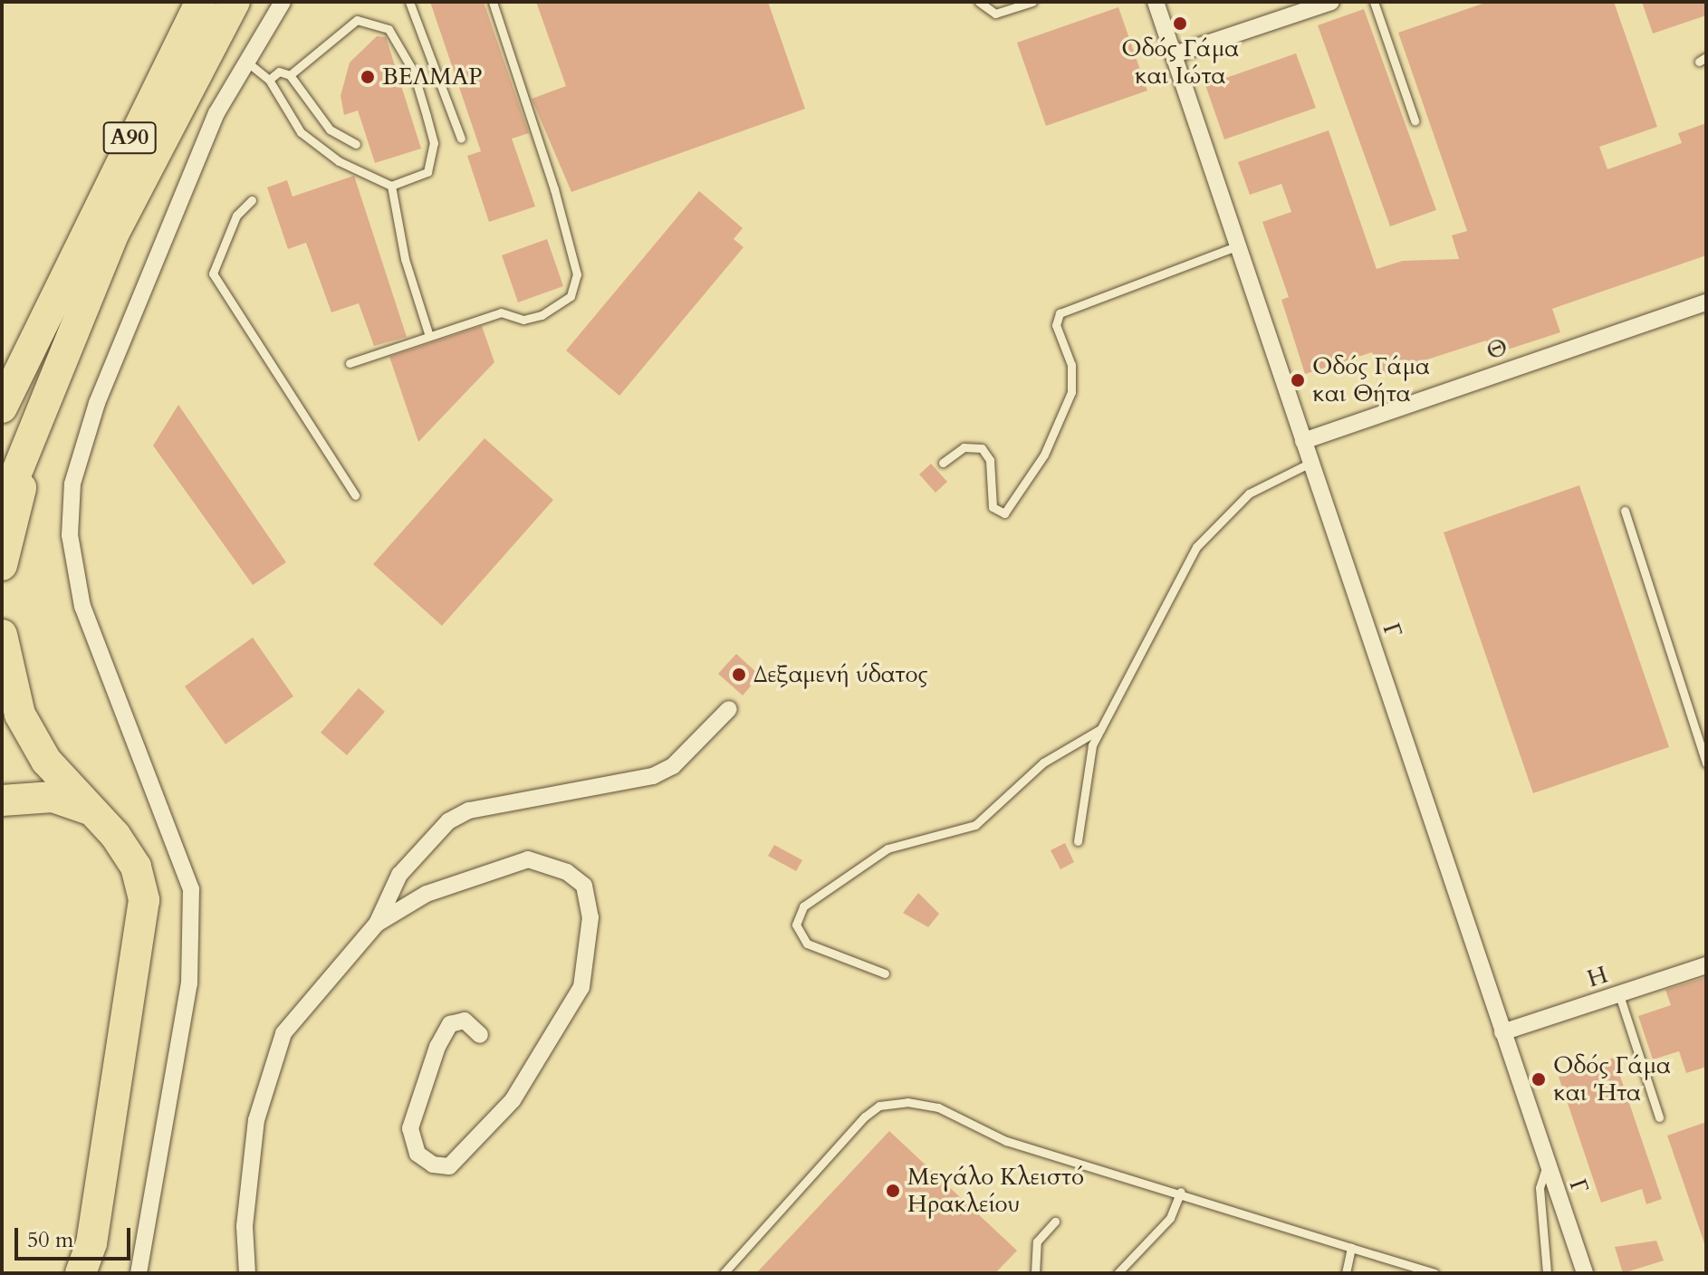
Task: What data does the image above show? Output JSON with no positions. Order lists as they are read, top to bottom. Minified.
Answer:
{"streets":{"highway":["Α90"],"street":["Θ","Γ","Η"]},"crossings":[["Θ","Γ"],["Γ","Η"]],"places":["Οδός Γάμα και Ιώτα","ΒΕΛΜΑΡ","Οδός Γάμα και Θήτα","Δεξαμενή ύδατος","Οδός Γάμα και Ήτα","Μεγάλο Κλειστό Ηρακλείου"],"scale_bar":"50 m"}
